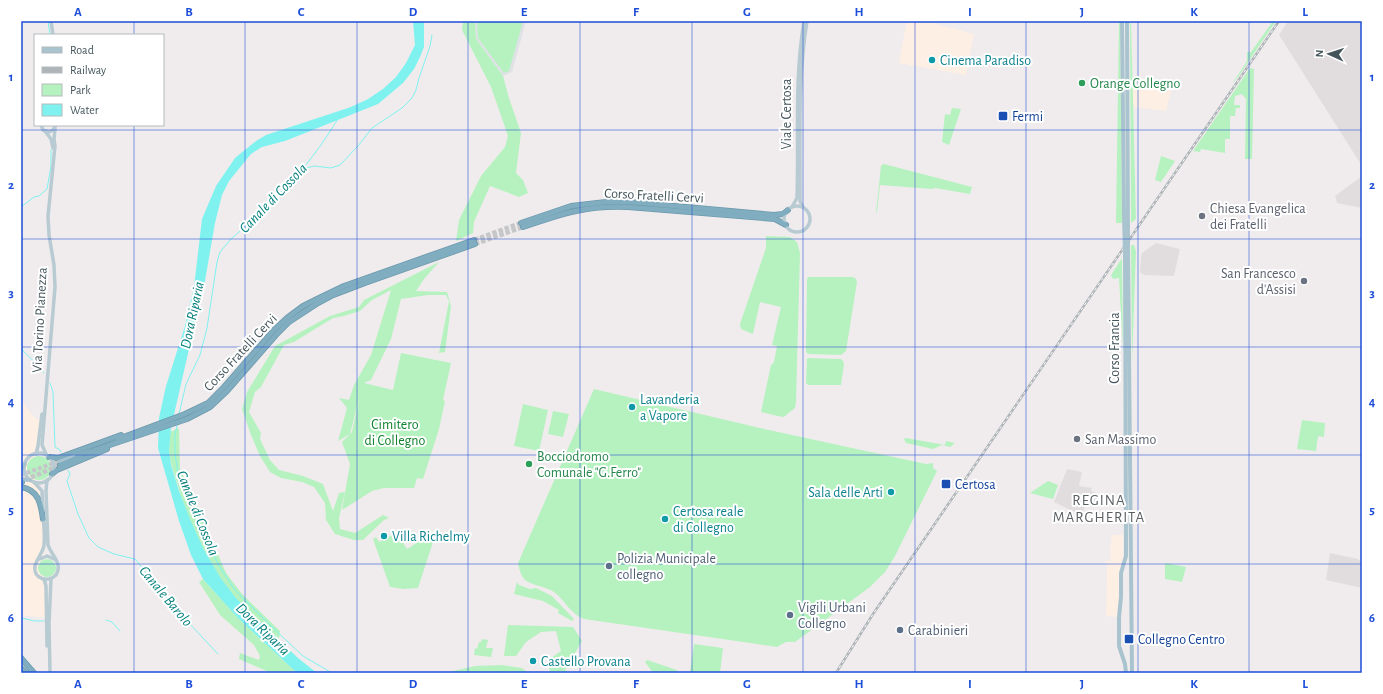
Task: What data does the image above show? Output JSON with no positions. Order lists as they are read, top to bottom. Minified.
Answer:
{"streets":{"highway":["Corso Fratelli Cervi"],"main road":["Viale Certosa","Via Torino Pianezza","Corso Francia"]},"crossings":[["Viale Certosa","Corso Fratelli Cervi"]],"districts":["REGINA MARGHERITA"],"water":["Canale di Cossola","Dora Riparia","Canale Barolo"],"parks":["Cimitero di Collegno"],"places":{"other":["Cinema Paradiso","Orange Collegno","Chiesa Evangelica dei Fratelli","San Francesco d'Assisi","Lavanderia a Vapore","San Massimo","Bocciodromo Comunale \"G.Ferro\"","Sala delle Arti","Certosa reale di Collegno","Villa Richelmy","Polizia Municipale collegno","Vigili Urbani Collegno","Carabinieri","Castello Provana"],"transit":["Fermi","Certosa","Collegno Centro"]},"legend":["Road","Railway","Park","Water"],"north":"left","grid":{"columns":["A","B","C","D","E","F","G","H","I","J","K","L"],"rows":["1","2","3","4","5","6"]}}
